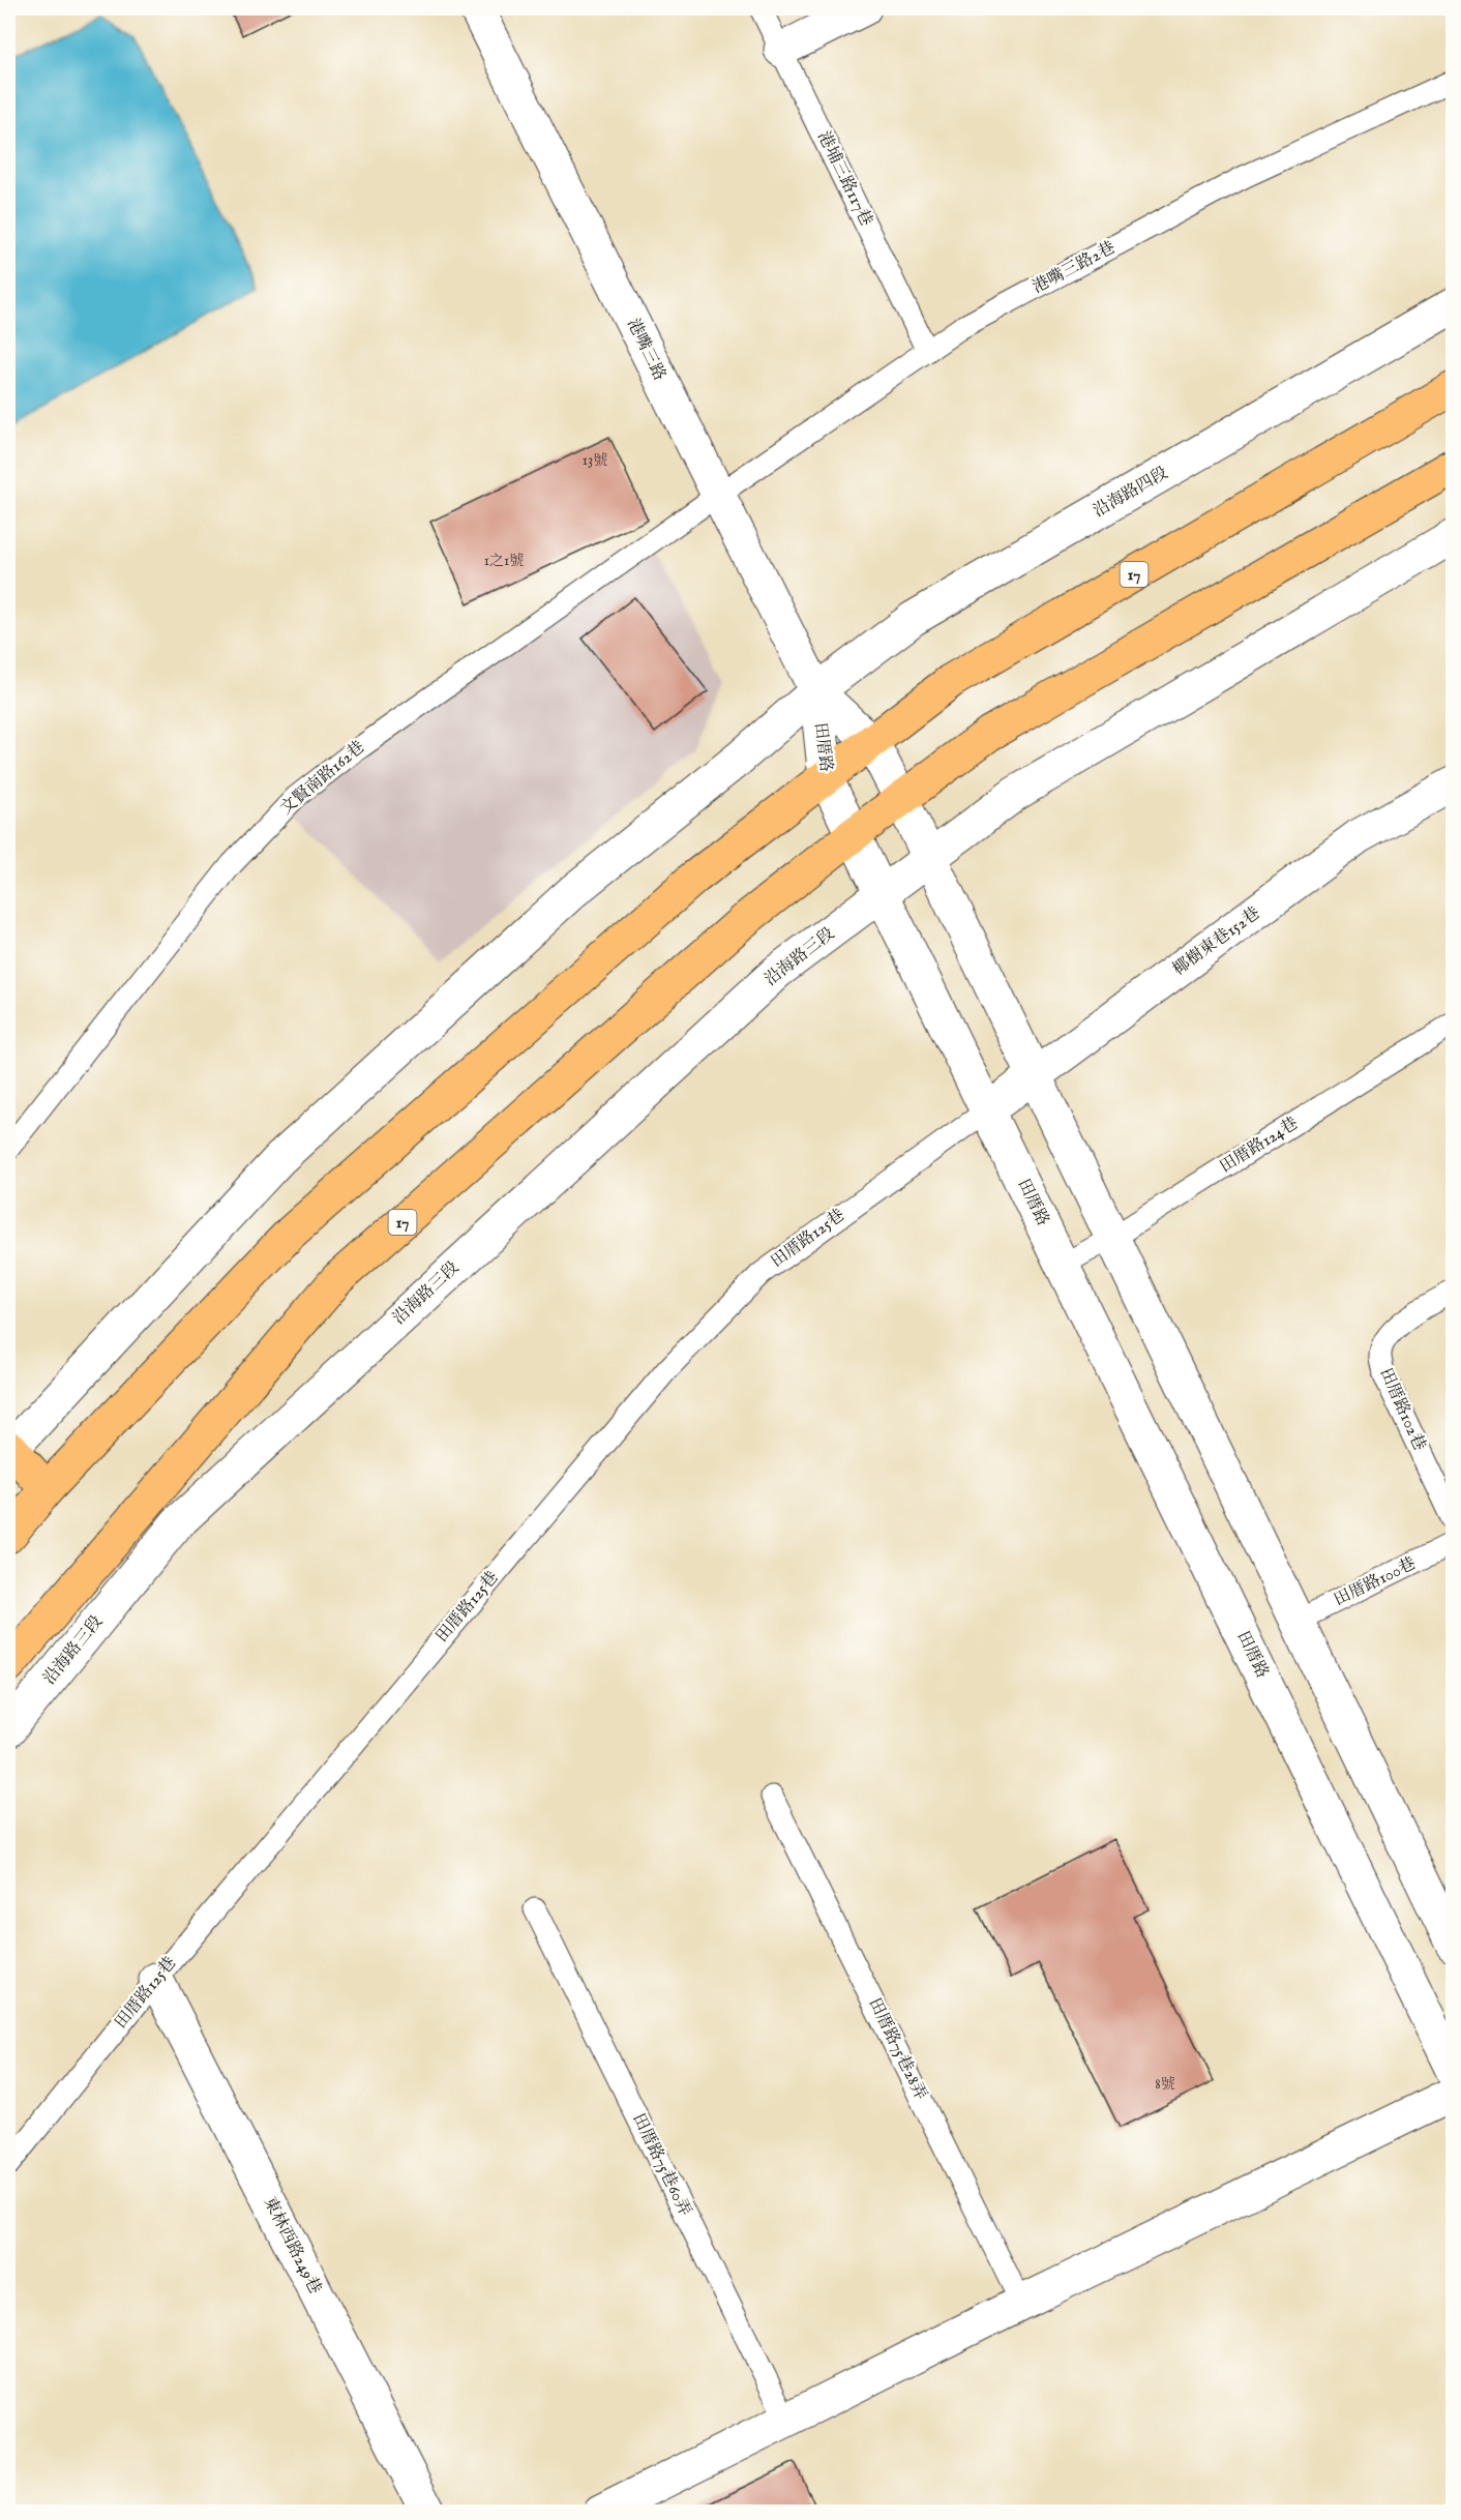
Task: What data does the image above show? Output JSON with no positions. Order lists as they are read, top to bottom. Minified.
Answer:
{"streets":{"main road":["17"],"street":["港嘴三路","沿海路四段","田厝路","椰樹東巷152巷","沿海路三段","東林西路249巷"],"lane":["港埔三路117巷","港嘴三路2巷","文賢南路162巷","田厝路124巷","田厝路125巷","田厝路102巷","田厝路100巷","田厝路75巷28弄","田厝路75巷60弄"]},"crossings":[["港埔三路117巷","港嘴三路2巷"],["港嘴三路2巷","港嘴三路"],["港嘴三路2巷","文賢南路162巷"],["港嘴三路","沿海路四段"],["港嘴三路","田厝路"],["港嘴三路","文賢南路162巷"],["沿海路四段","田厝路"],["17","田厝路"],["田厝路","椰樹東巷152巷"],["田厝路","沿海路三段"],["田厝路","田厝路124巷"],["田厝路","田厝路125巷"],["田厝路","田厝路100巷"],["椰樹東巷152巷","田厝路125巷"],["田厝路125巷","東林西路249巷"]],"house_numbers":["13號","1之1號","8號"]}
